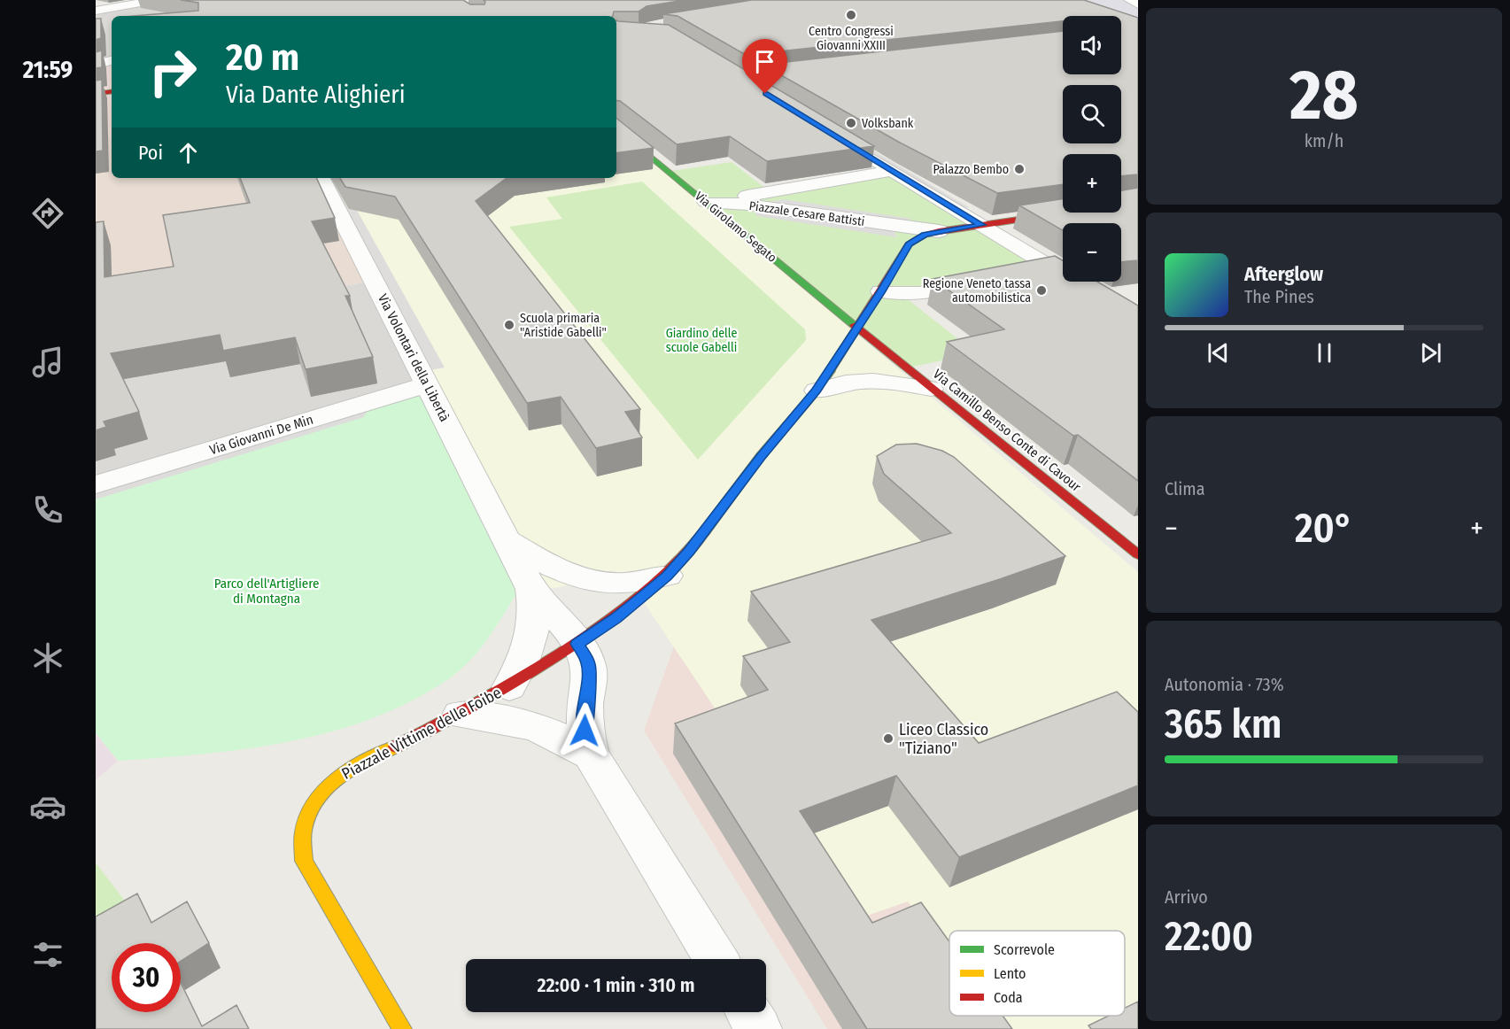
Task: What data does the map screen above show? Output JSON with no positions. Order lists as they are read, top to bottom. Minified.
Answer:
{"streets":{"street":["Piazzale Cesare Battisti","Via Girolamo Segato","Via Volontari della Libertà","Via Camillo Benso Conte di Cavour","Via Giovanni De Min","Piazzale Vittime delle Foibe"]},"crossings":[["Piazzale Cesare Battisti","Via Girolamo Segato"],["Piazzale Cesare Battisti","Via Camillo Benso Conte di Cavour"],["Piazzale Cesare Battisti","Piazzale Vittime delle Foibe"],["Via Girolamo Segato","Via Camillo Benso Conte di Cavour"],["Via Volontari della Libertà","Via Giovanni De Min"],["Via Volontari della Libertà","Piazzale Vittime delle Foibe"]],"parks":["Giardino delle scuole Gabelli","Parco dell'Artigliere di Montagna"],"places":["Centro Congressi Giovanni XXIII","Volksbank","Palazzo Bembo","Regione Veneto tassa automobilistica","Scuola primaria \"Aristide Gabelli\"","Liceo Classico \"Tiziano\""],"legend":["Scorrevole","Lento","Coda"],"page":{"tabs":"21:59","tile":[["28","km/h"],"Clima",["Autonomia · 73%","365 km"],["Arrivo","22:00"]],"map_buttons":["+","−"],"turn":["20 m","Via Dante Alighieri"],"then":"Poi","song":["Afterglow","The Pines"],"heat":["−","20°","+"],"limit":"30","trip":"22:00 · 1 min · 310 m"}}
